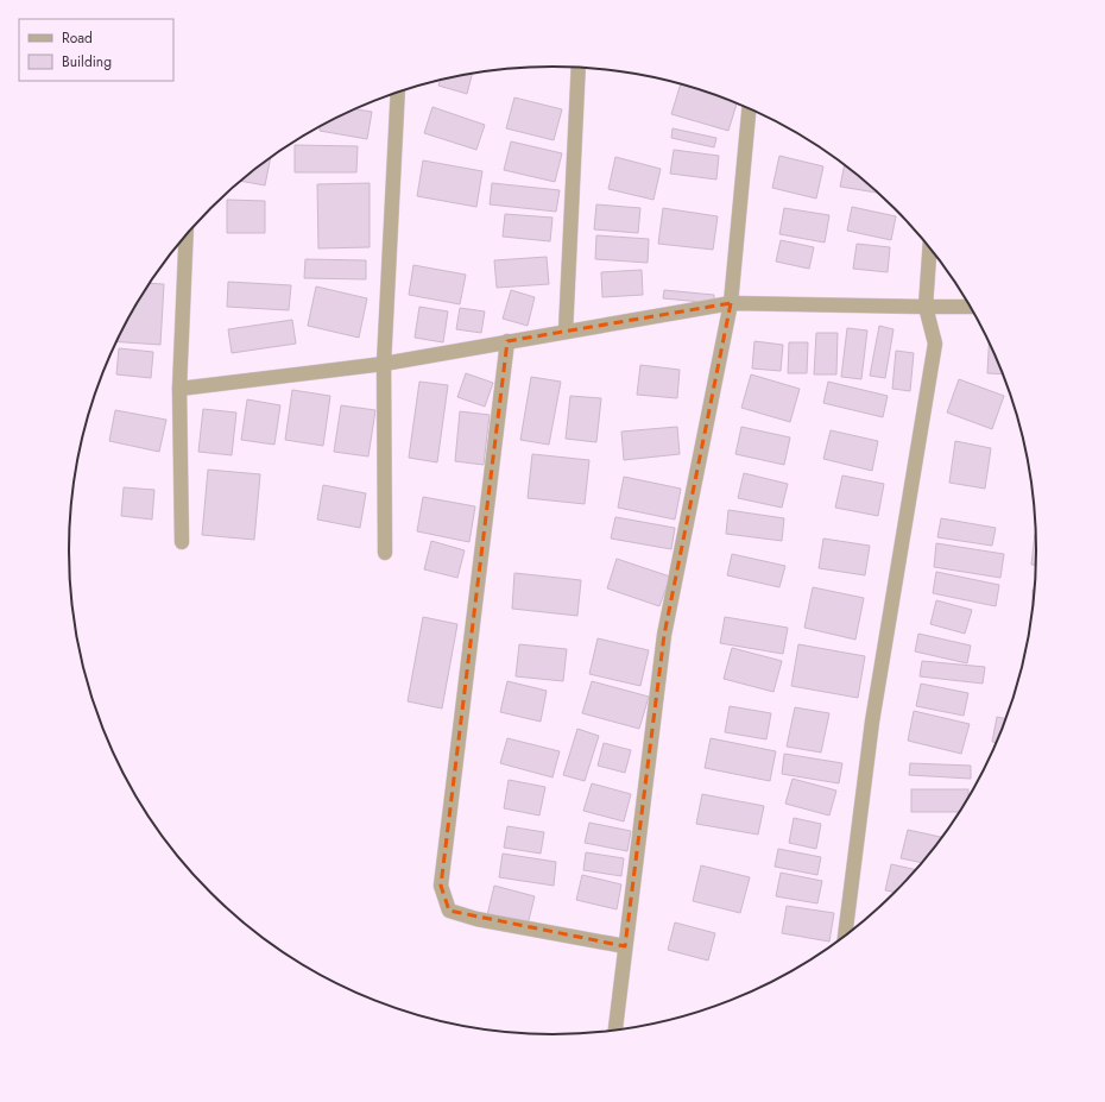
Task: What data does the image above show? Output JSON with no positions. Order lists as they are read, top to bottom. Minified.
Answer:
{"legend":["Road","Building"]}
